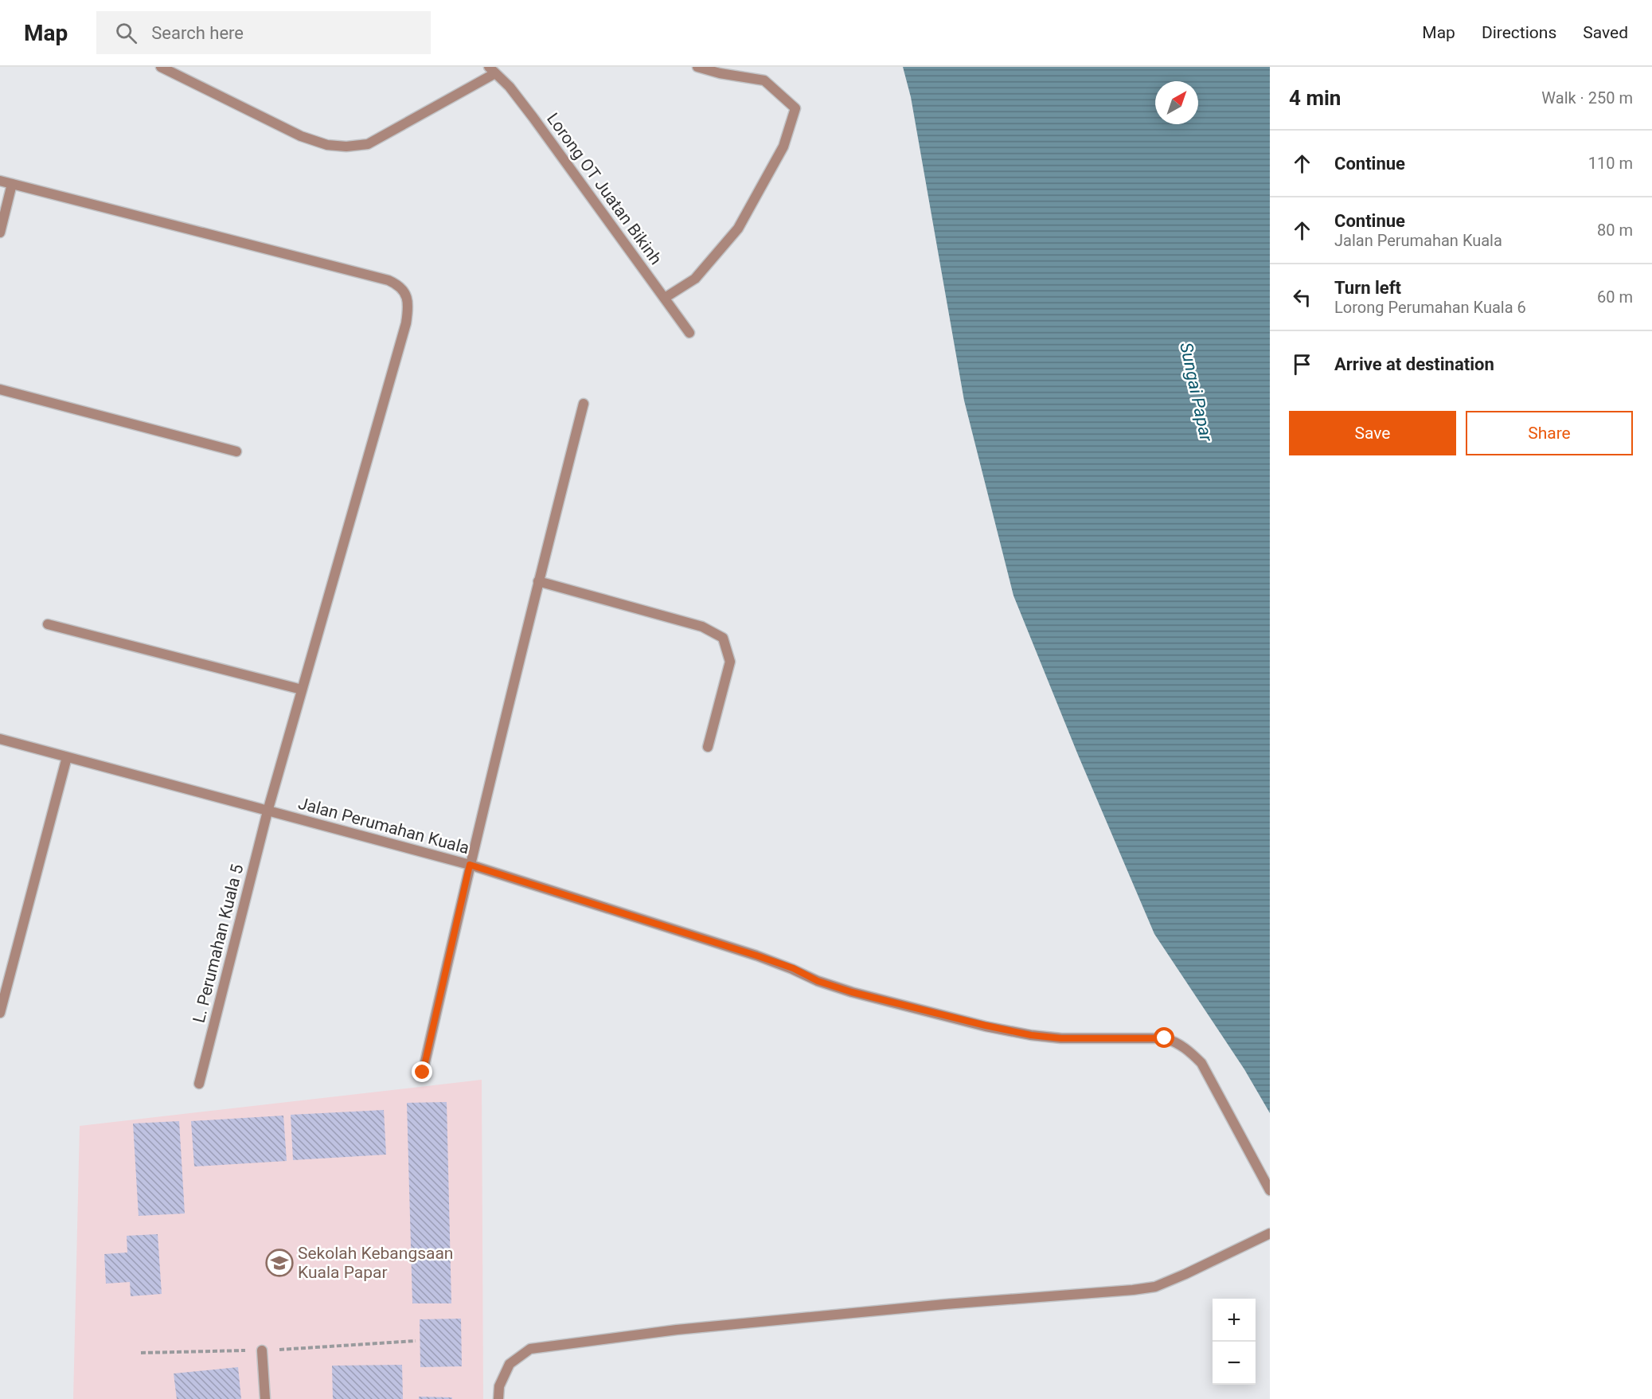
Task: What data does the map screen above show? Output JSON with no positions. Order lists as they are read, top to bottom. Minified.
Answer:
{"streets":{"street":["Lorong OT Juatan Bikinh","Jalan Perumahan Kuala","L. Perumahan Kuala 5"]},"crossings":[["Jalan Perumahan Kuala","L. Perumahan Kuala 5"]],"water":["Sungai Papar"],"places":{"school or university":["Sekolah Kebangsaan Kuala Papar"]},"north":"top right","page":{"header":"Map","search":"Search here","nav":["Map","Directions","Saved"],"heading":["4 min","Walk · 250 m"],"list":[["Continue","110 m"],["Continue","Jalan Perumahan Kuala","80 m"],["Turn left","Lorong Perumahan Kuala 6","60 m"],"Arrive at destination"],"buttons":["Save","Share"],"map_buttons":["+","−"]}}
